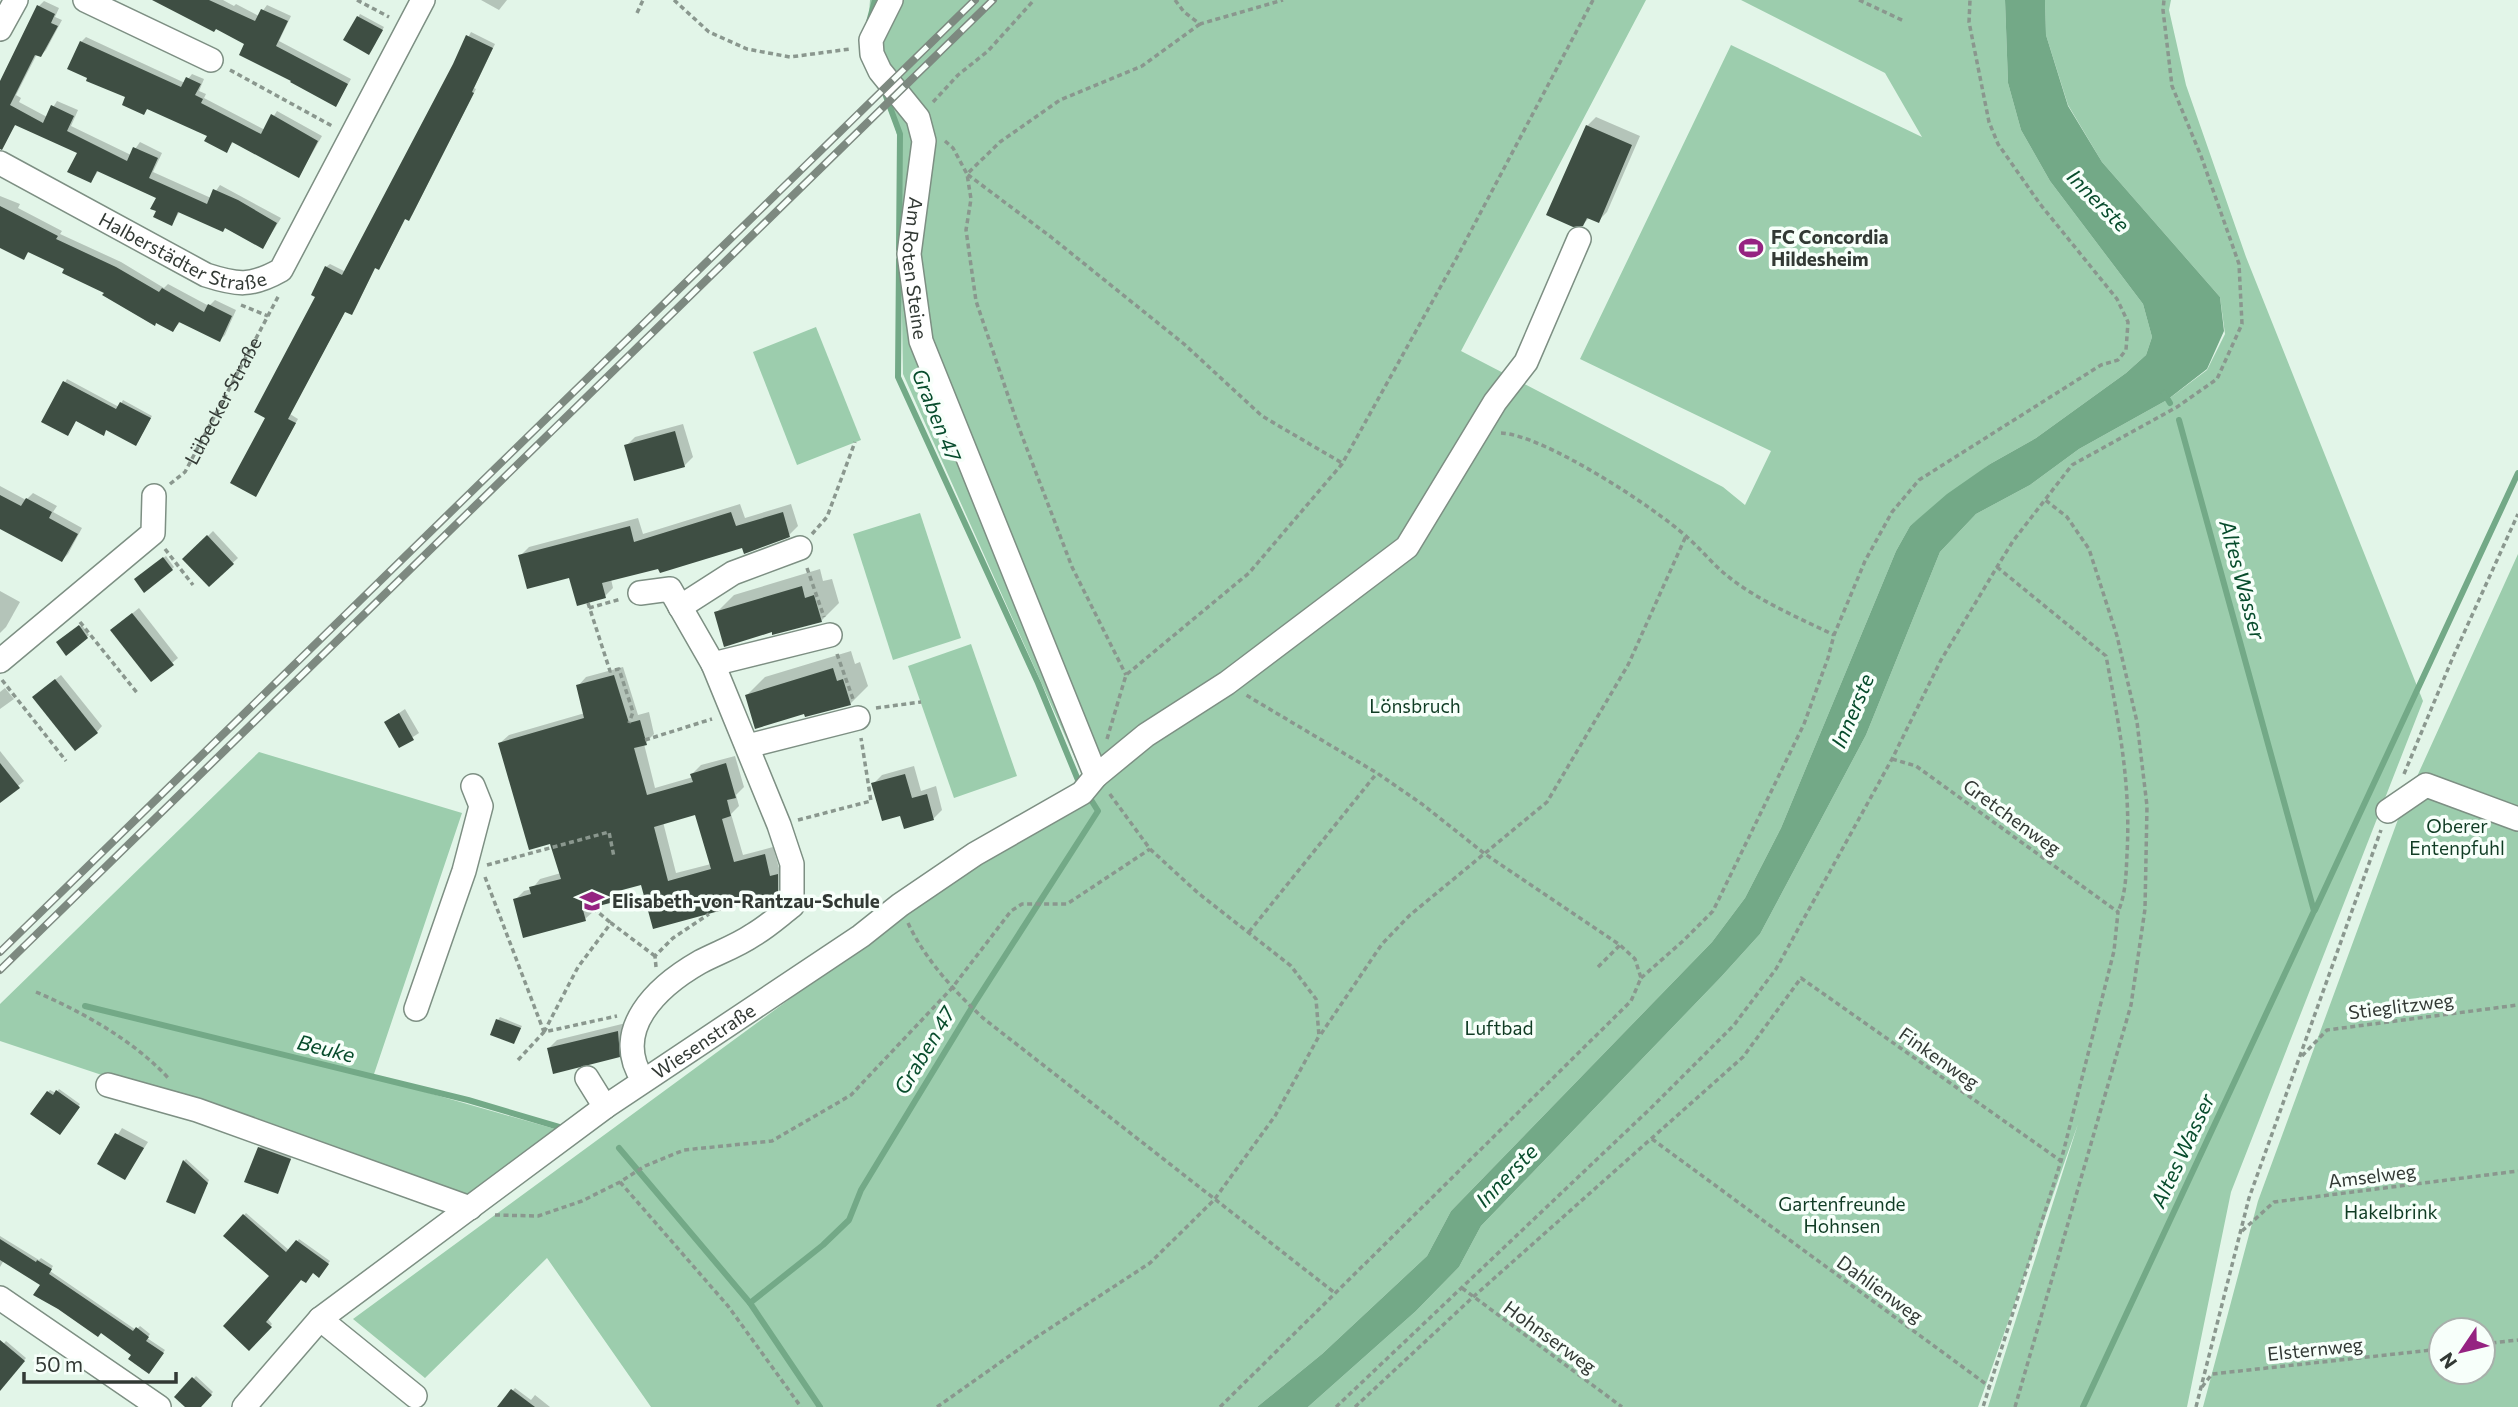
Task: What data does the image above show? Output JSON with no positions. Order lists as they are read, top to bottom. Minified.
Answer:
{"streets":{"street":["Halberstädter Straße","Am Roten Steine","Wiesenstraße"],"path":["Lübecker Straße","Gretchenweg","Stieglitzweg","Finkenweg","Amselweg","Dahlienweg","Hohnserweg","Elsternweg"]},"crossings":[["Halberstädter Straße","Lübecker Straße"],["Am Roten Steine","Wiesenstraße"],["Finkenweg","Dahlienweg"]],"water":["Innerste","Graben 47","Altes Wasser","Beuke"],"parks":["Lönsbruch","Oberer Entenpfuhl","Luftbad","Gartenfreunde Hohnsen","Hakelbrink"],"places":{"sports":["FC Concordia Hildesheim"],"school or university":["Elisabeth-von-Rantzau-Schule"]},"scale_bar":"50 m","north":"bottom left"}
